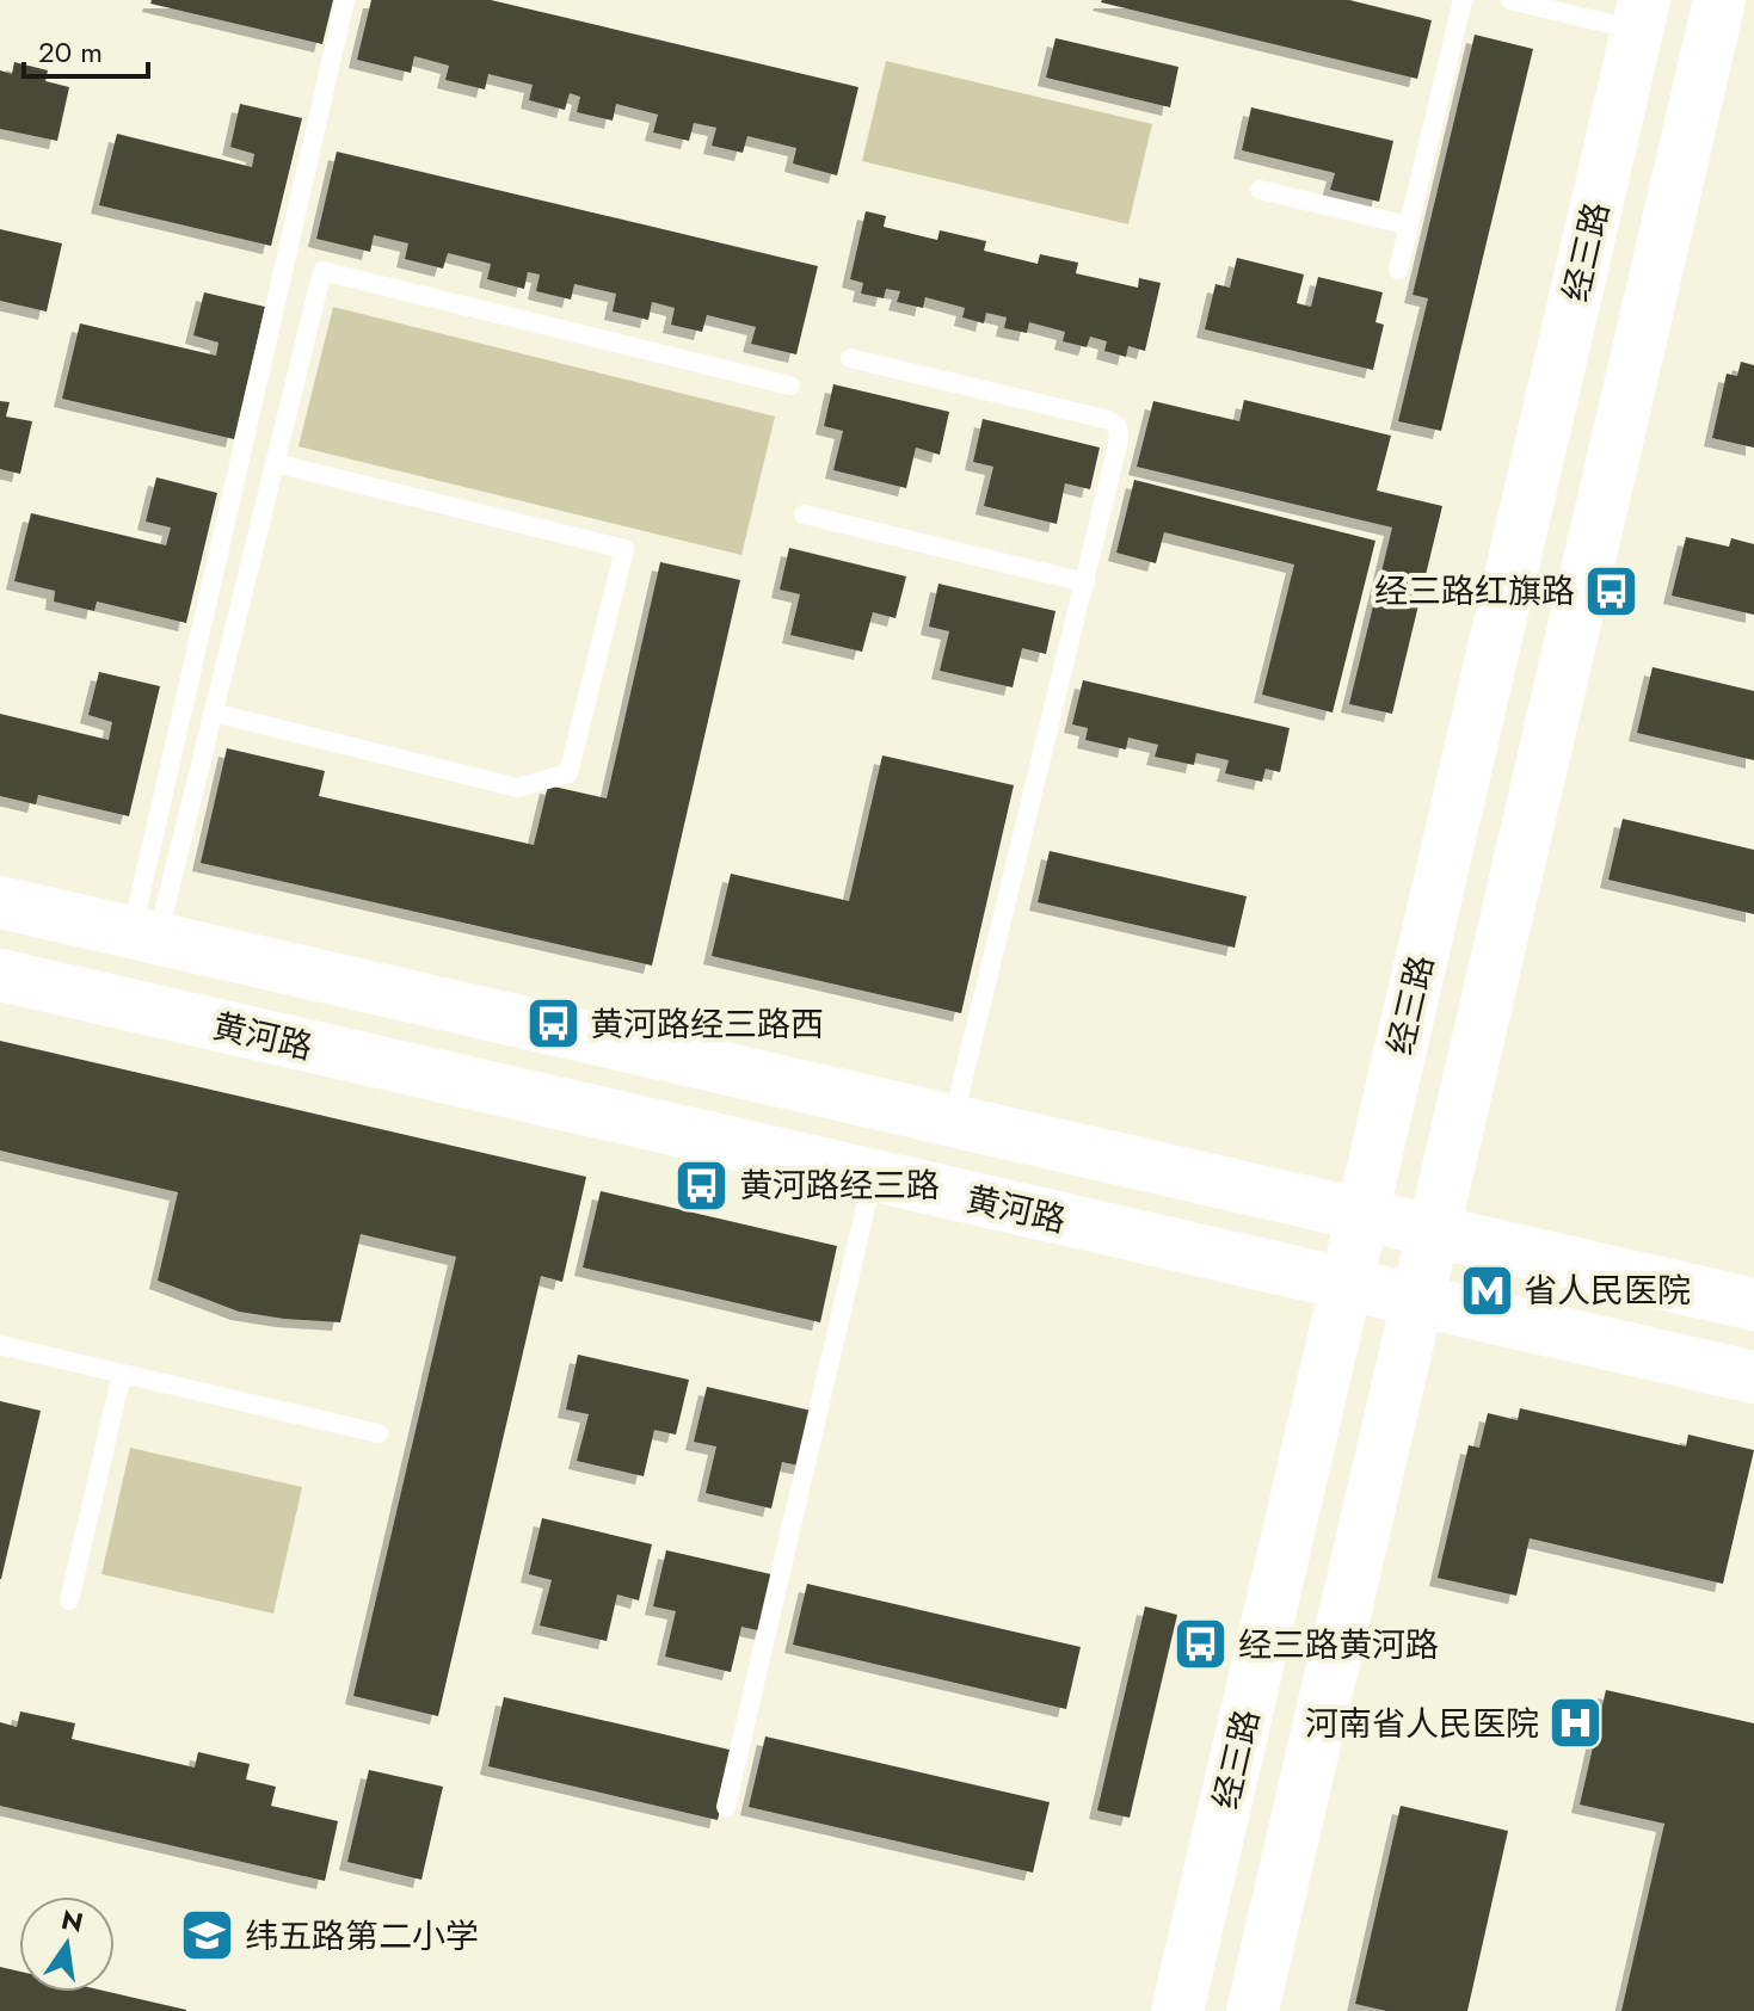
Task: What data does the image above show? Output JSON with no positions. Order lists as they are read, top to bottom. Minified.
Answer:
{"streets":{"main road":["经三路","黄河路"]},"crossings":[["经三路","黄河路"]],"places":{"bus stop":["经三路红旗路","黄河路经三路西","黄河路经三路","经三路黄河路"],"metro station":["省人民医院"],"hospital":["河南省人民医院"],"school or university":["纬五路第二小学"]},"scale_bar":"20 m","north":"top"}
